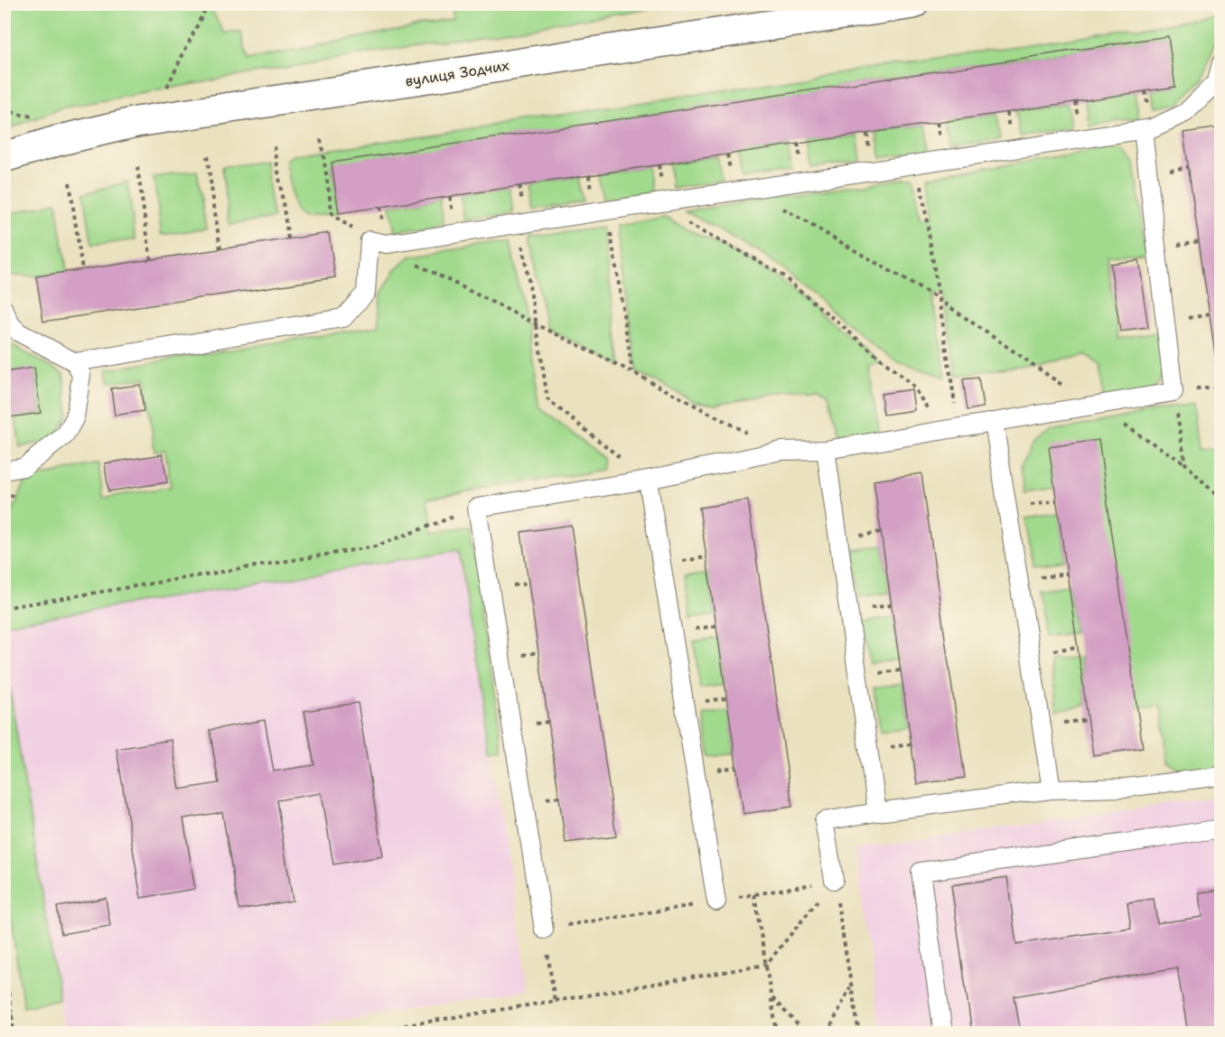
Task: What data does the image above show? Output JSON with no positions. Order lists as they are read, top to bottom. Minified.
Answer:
{"streets":{"street":["вулиця Зодчих"]}}
